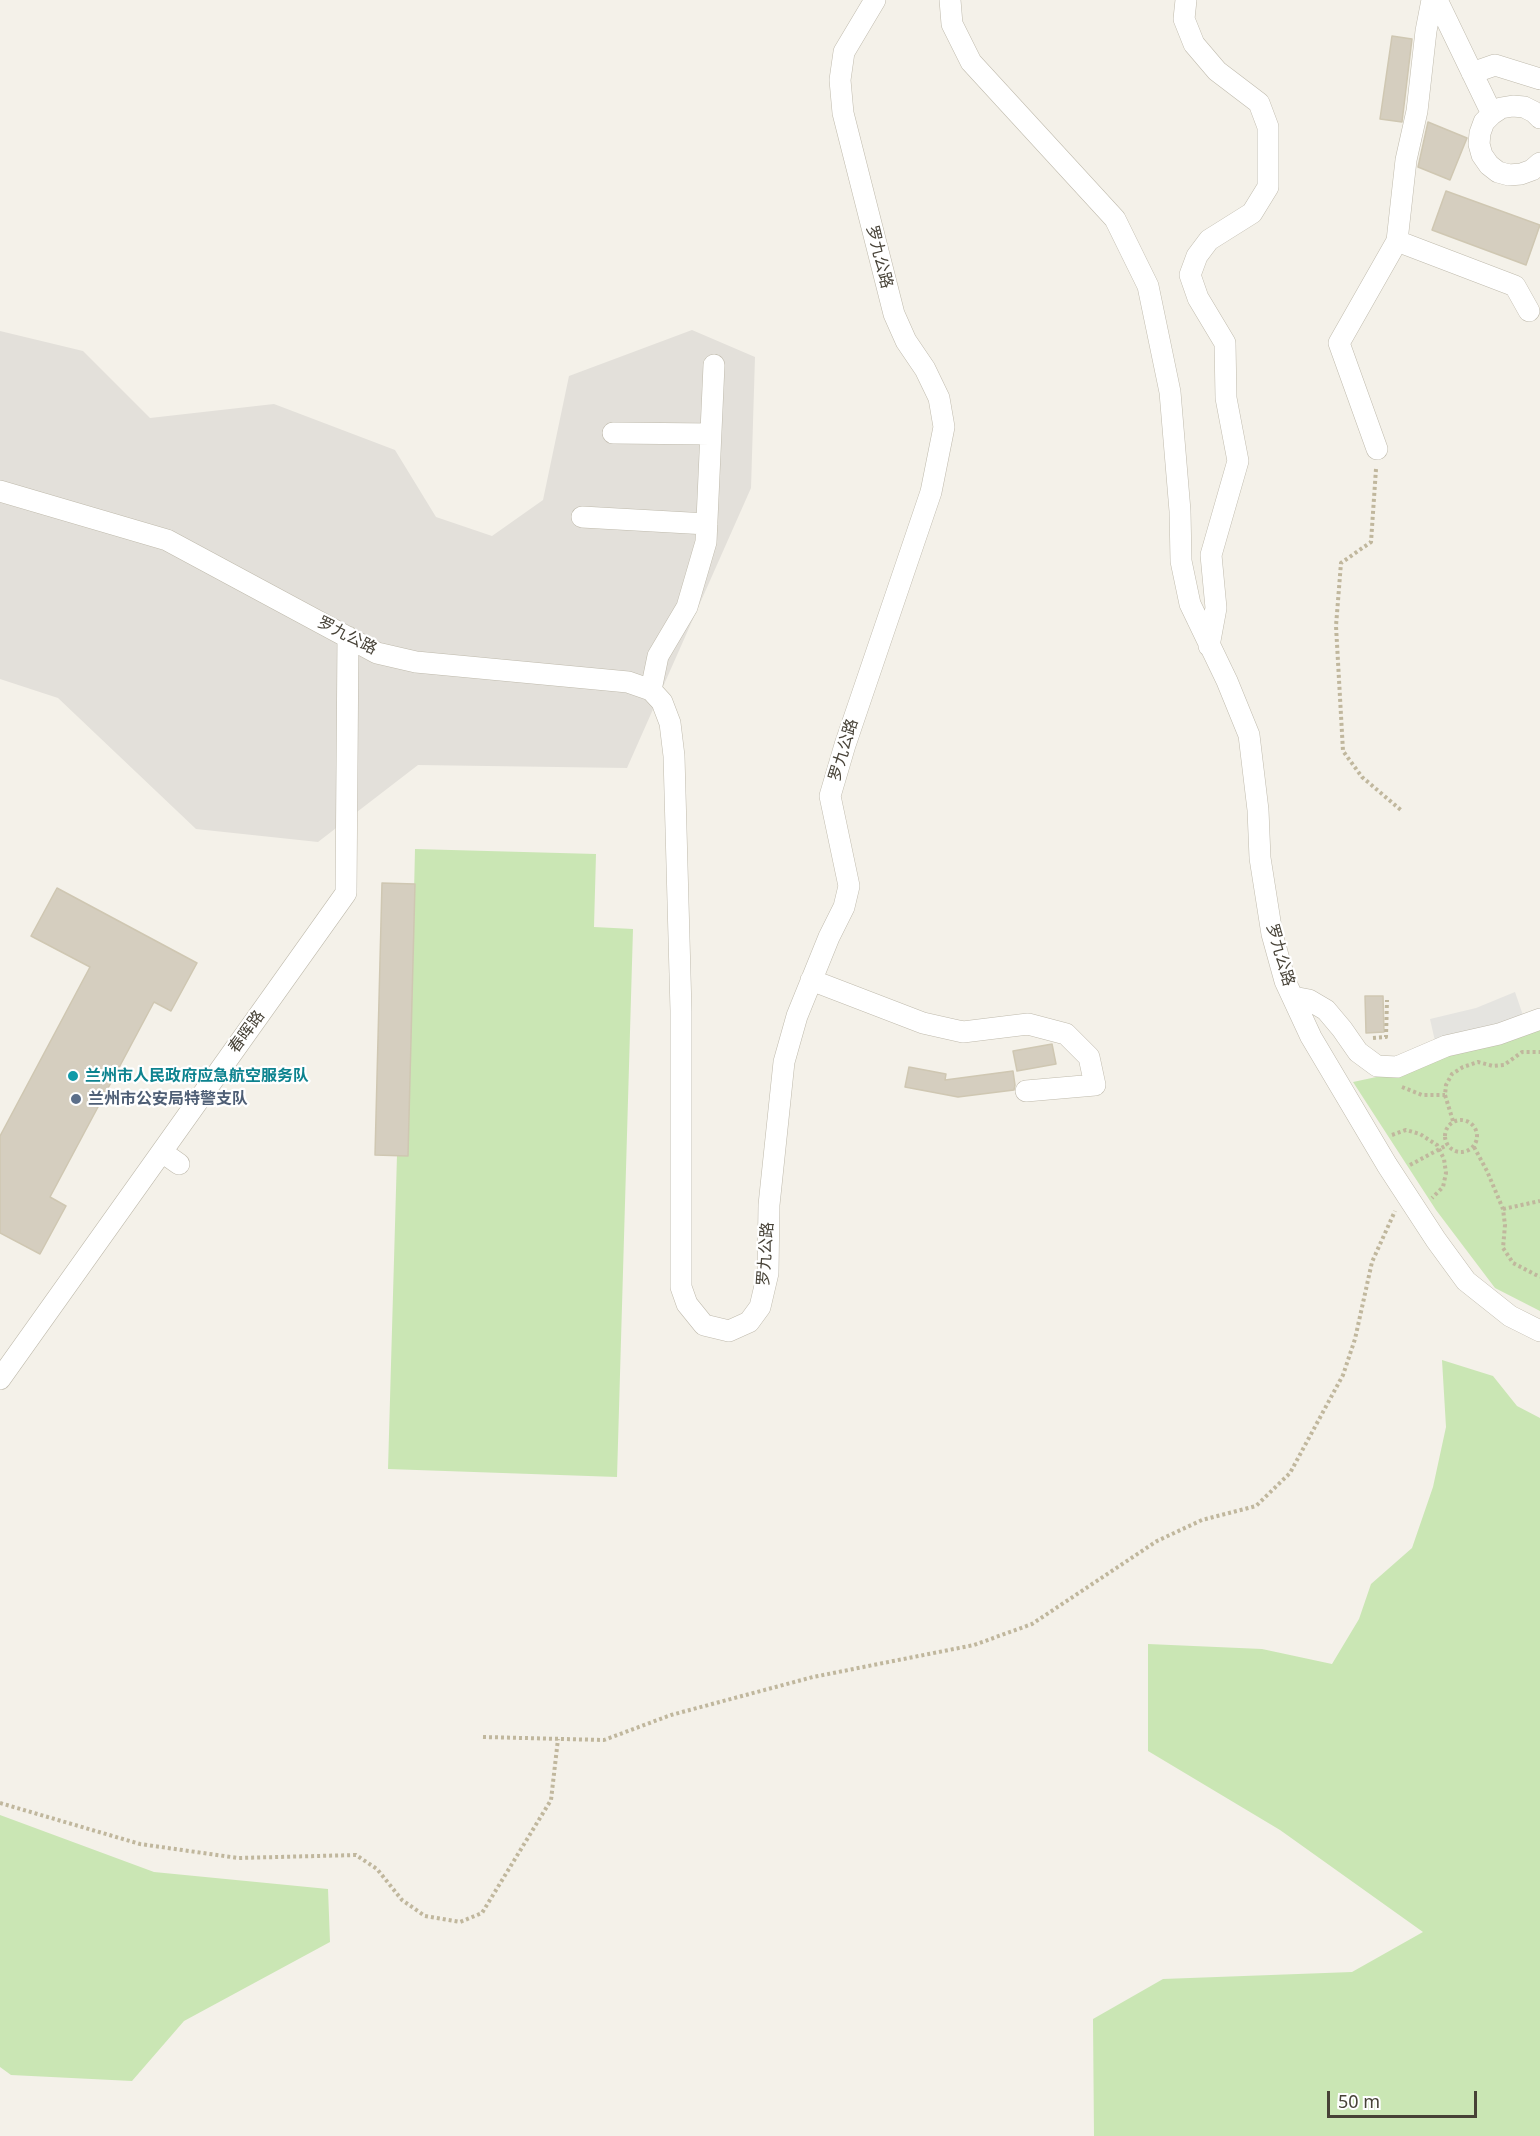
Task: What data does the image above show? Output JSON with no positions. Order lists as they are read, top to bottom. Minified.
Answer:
{"streets":{"street":["罗九公路","春晖路"]},"crossings":[["罗九公路","春晖路"]],"places":["兰州市人民政府应急航空服务队","兰州市公安局特警支队"],"scale_bar":"50 m"}
